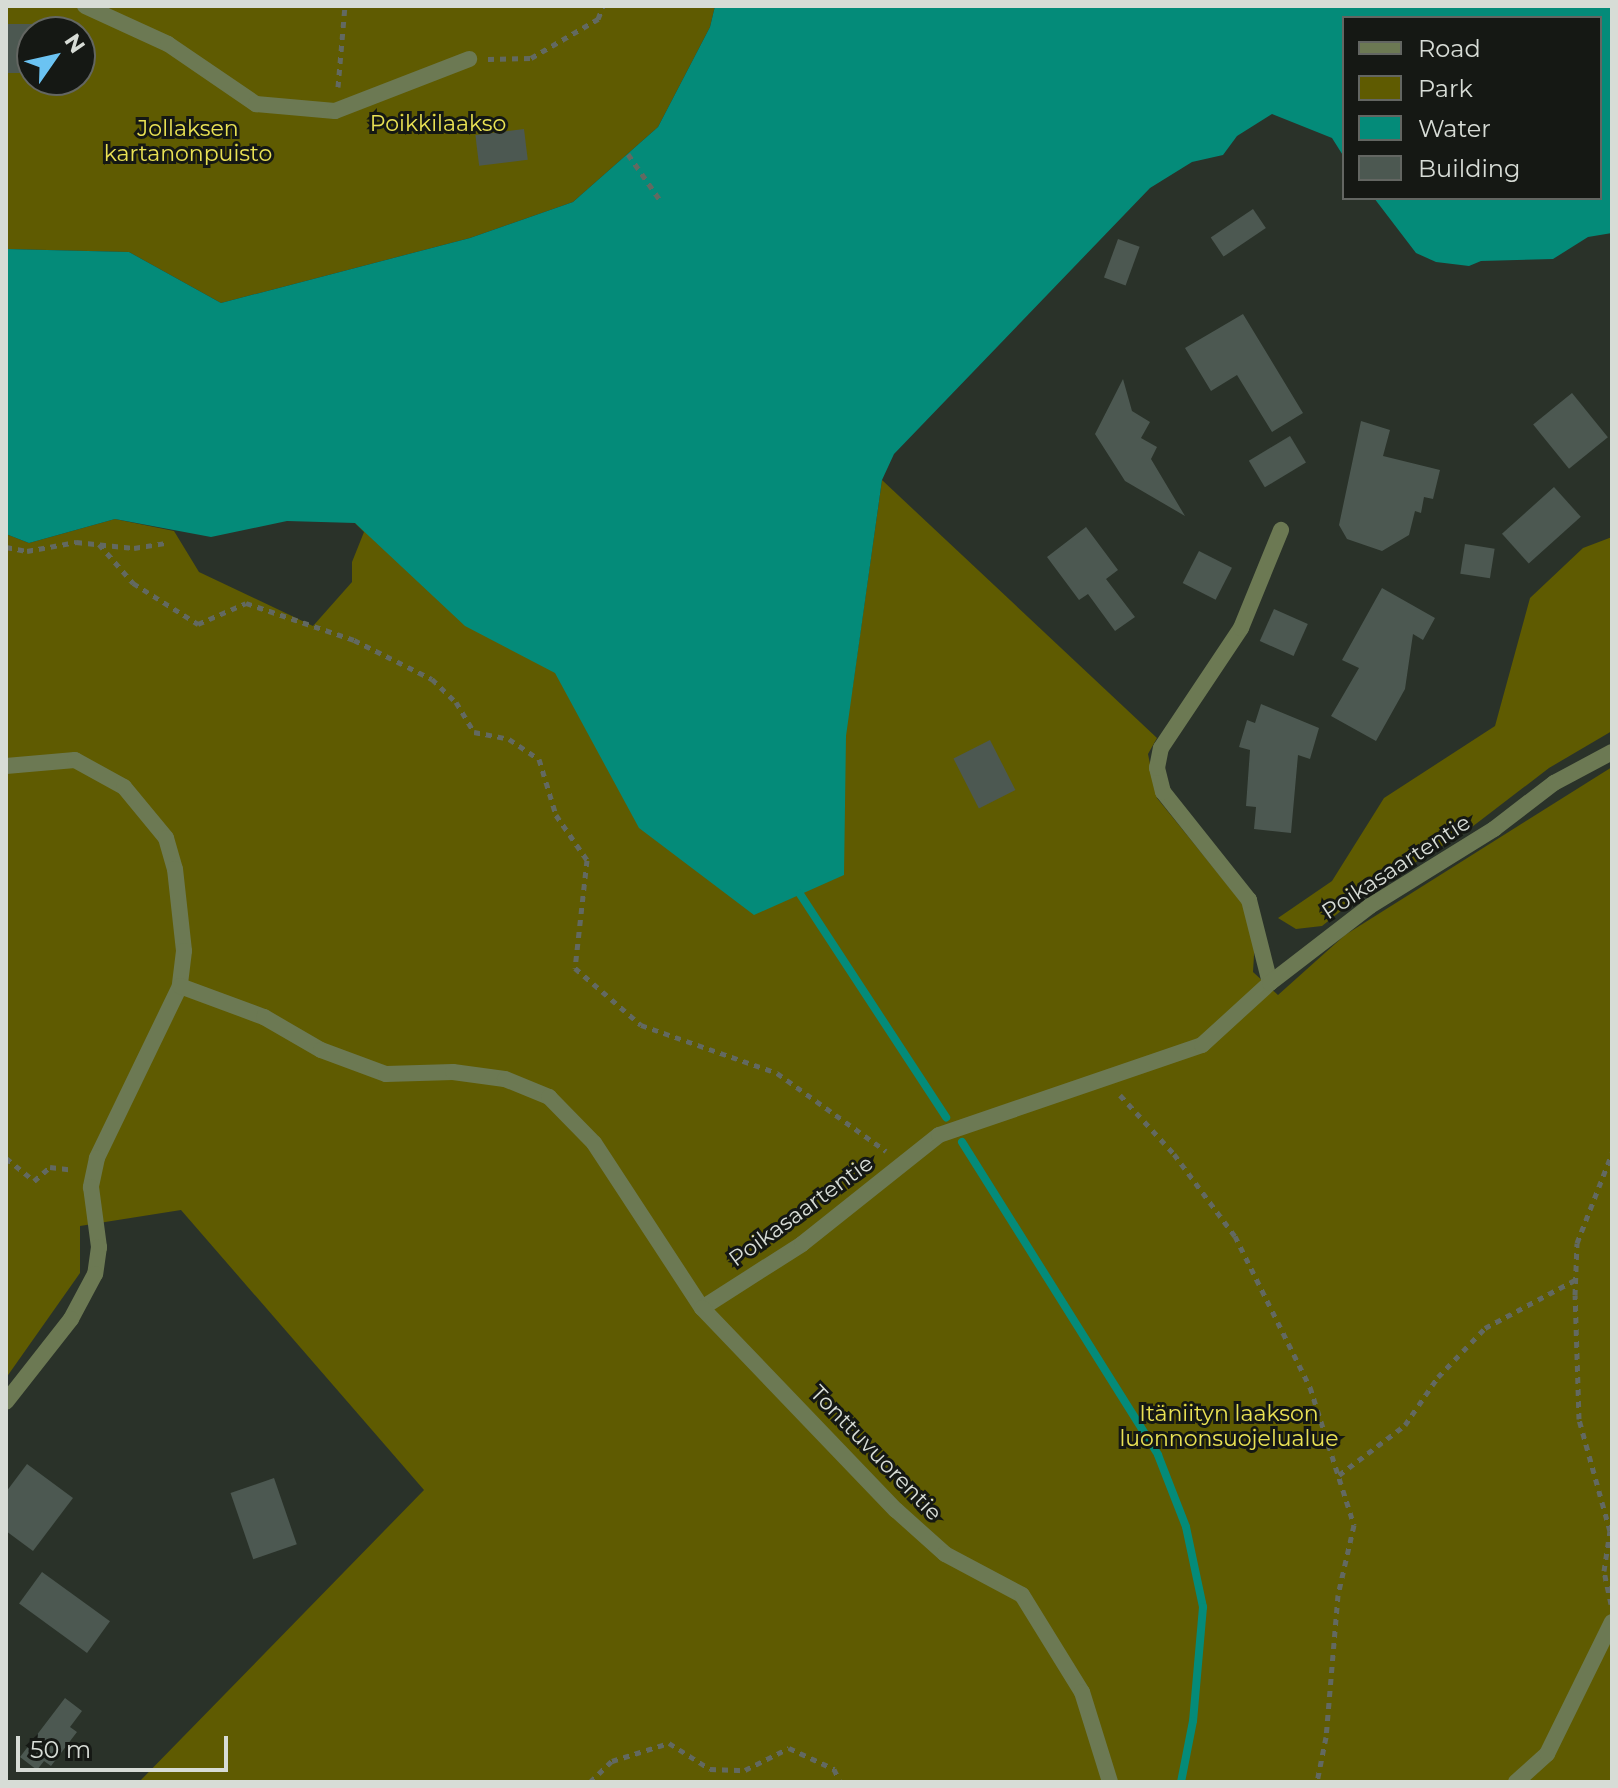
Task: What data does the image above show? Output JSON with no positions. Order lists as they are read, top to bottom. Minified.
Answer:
{"streets":{"street":["Poikasaartentie","Tonttuvuorentie"]},"crossings":[["Poikasaartentie","Tonttuvuorentie"]],"parks":["Poikkilaakso","Jollaksen kartanonpuisto","Itäniityn laakson luonnonsuojelualue"],"legend":["Road","Park","Water","Building"],"scale_bar":"50 m","north":"top right"}
